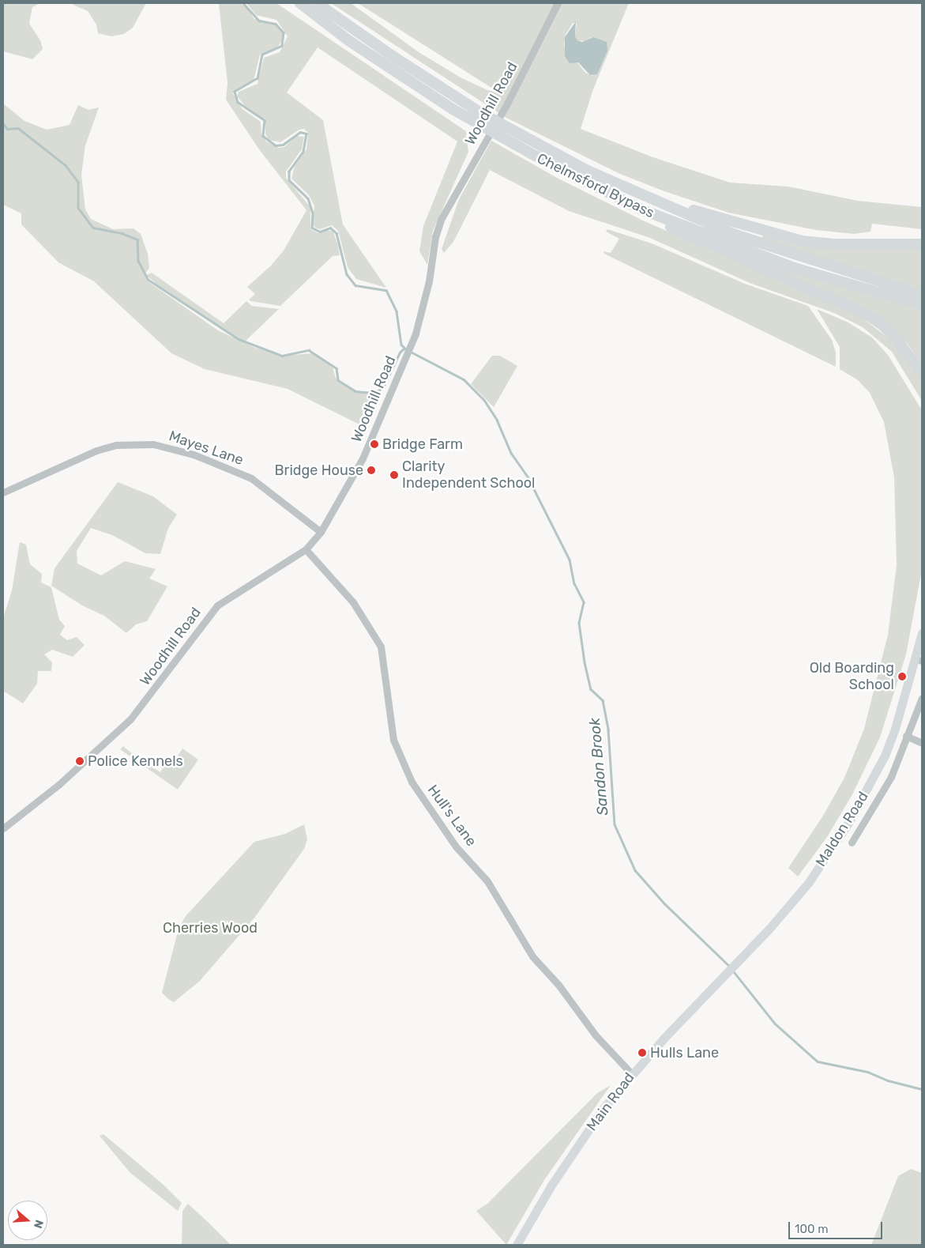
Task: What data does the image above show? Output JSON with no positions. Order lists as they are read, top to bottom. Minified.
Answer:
{"streets":{"highway":["Chelmsford Bypass"],"main road":["Maldon Road","Main Road"],"street":["Woodhill Road","Mayes Lane","Hull's Lane"]},"crossings":[["Woodhill Road","Mayes Lane"],["Woodhill Road","Hull's Lane"],["Hull's Lane","Main Road"],["Maldon Road","Main Road"]],"water":["Sandon Brook"],"parks":["Cherries Wood"],"places":["Bridge Farm","Bridge House","Clarity Independent School","Old Boarding School","Police Kennels","Hulls Lane"],"scale_bar":"100 m","north":"right"}
